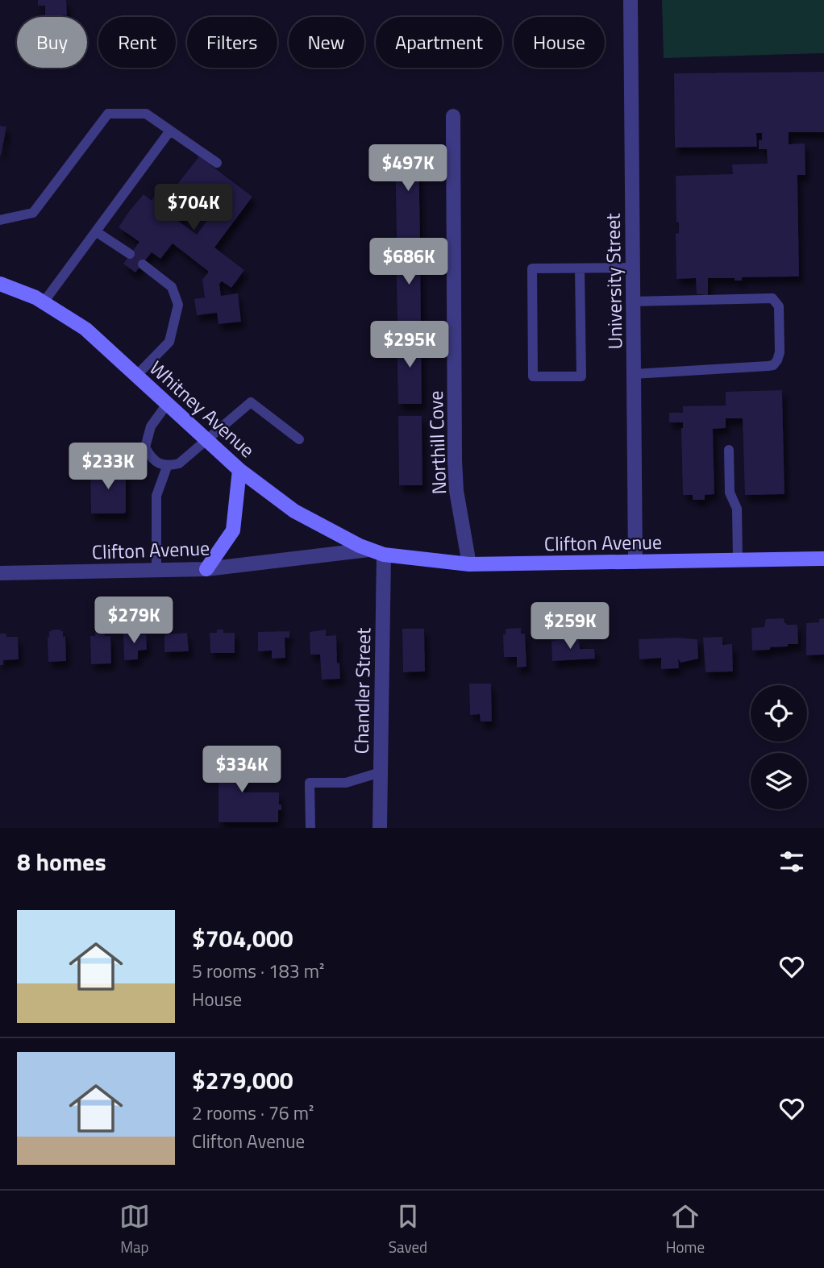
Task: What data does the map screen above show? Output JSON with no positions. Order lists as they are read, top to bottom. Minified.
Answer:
{"streets":{"main road":["Whitney Avenue","Clifton Avenue"],"street":["University Street","Northill Cove","Chandler Street"]},"crossings":[["University Street","Clifton Avenue"],["Whitney Avenue","Clifton Avenue"],["Whitney Avenue","Chandler Street"],["Northill Cove","Clifton Avenue"],["Clifton Avenue","Chandler Street"]],"page":{"chip":["Buy","Rent","Filters","New","Apartment","House"],"price":["$497K","$704K","$686K","$295K","$233K","$279K","$259K","$334K"],"heading":"8 homes","list":[{"name":"$704,000","note":"5 rooms · 183 m² · House"},{"name":"$279,000","note":"2 rooms · 76 m² · Clifton Avenue"}],"tabs":["Map","Saved","Home"]}}
